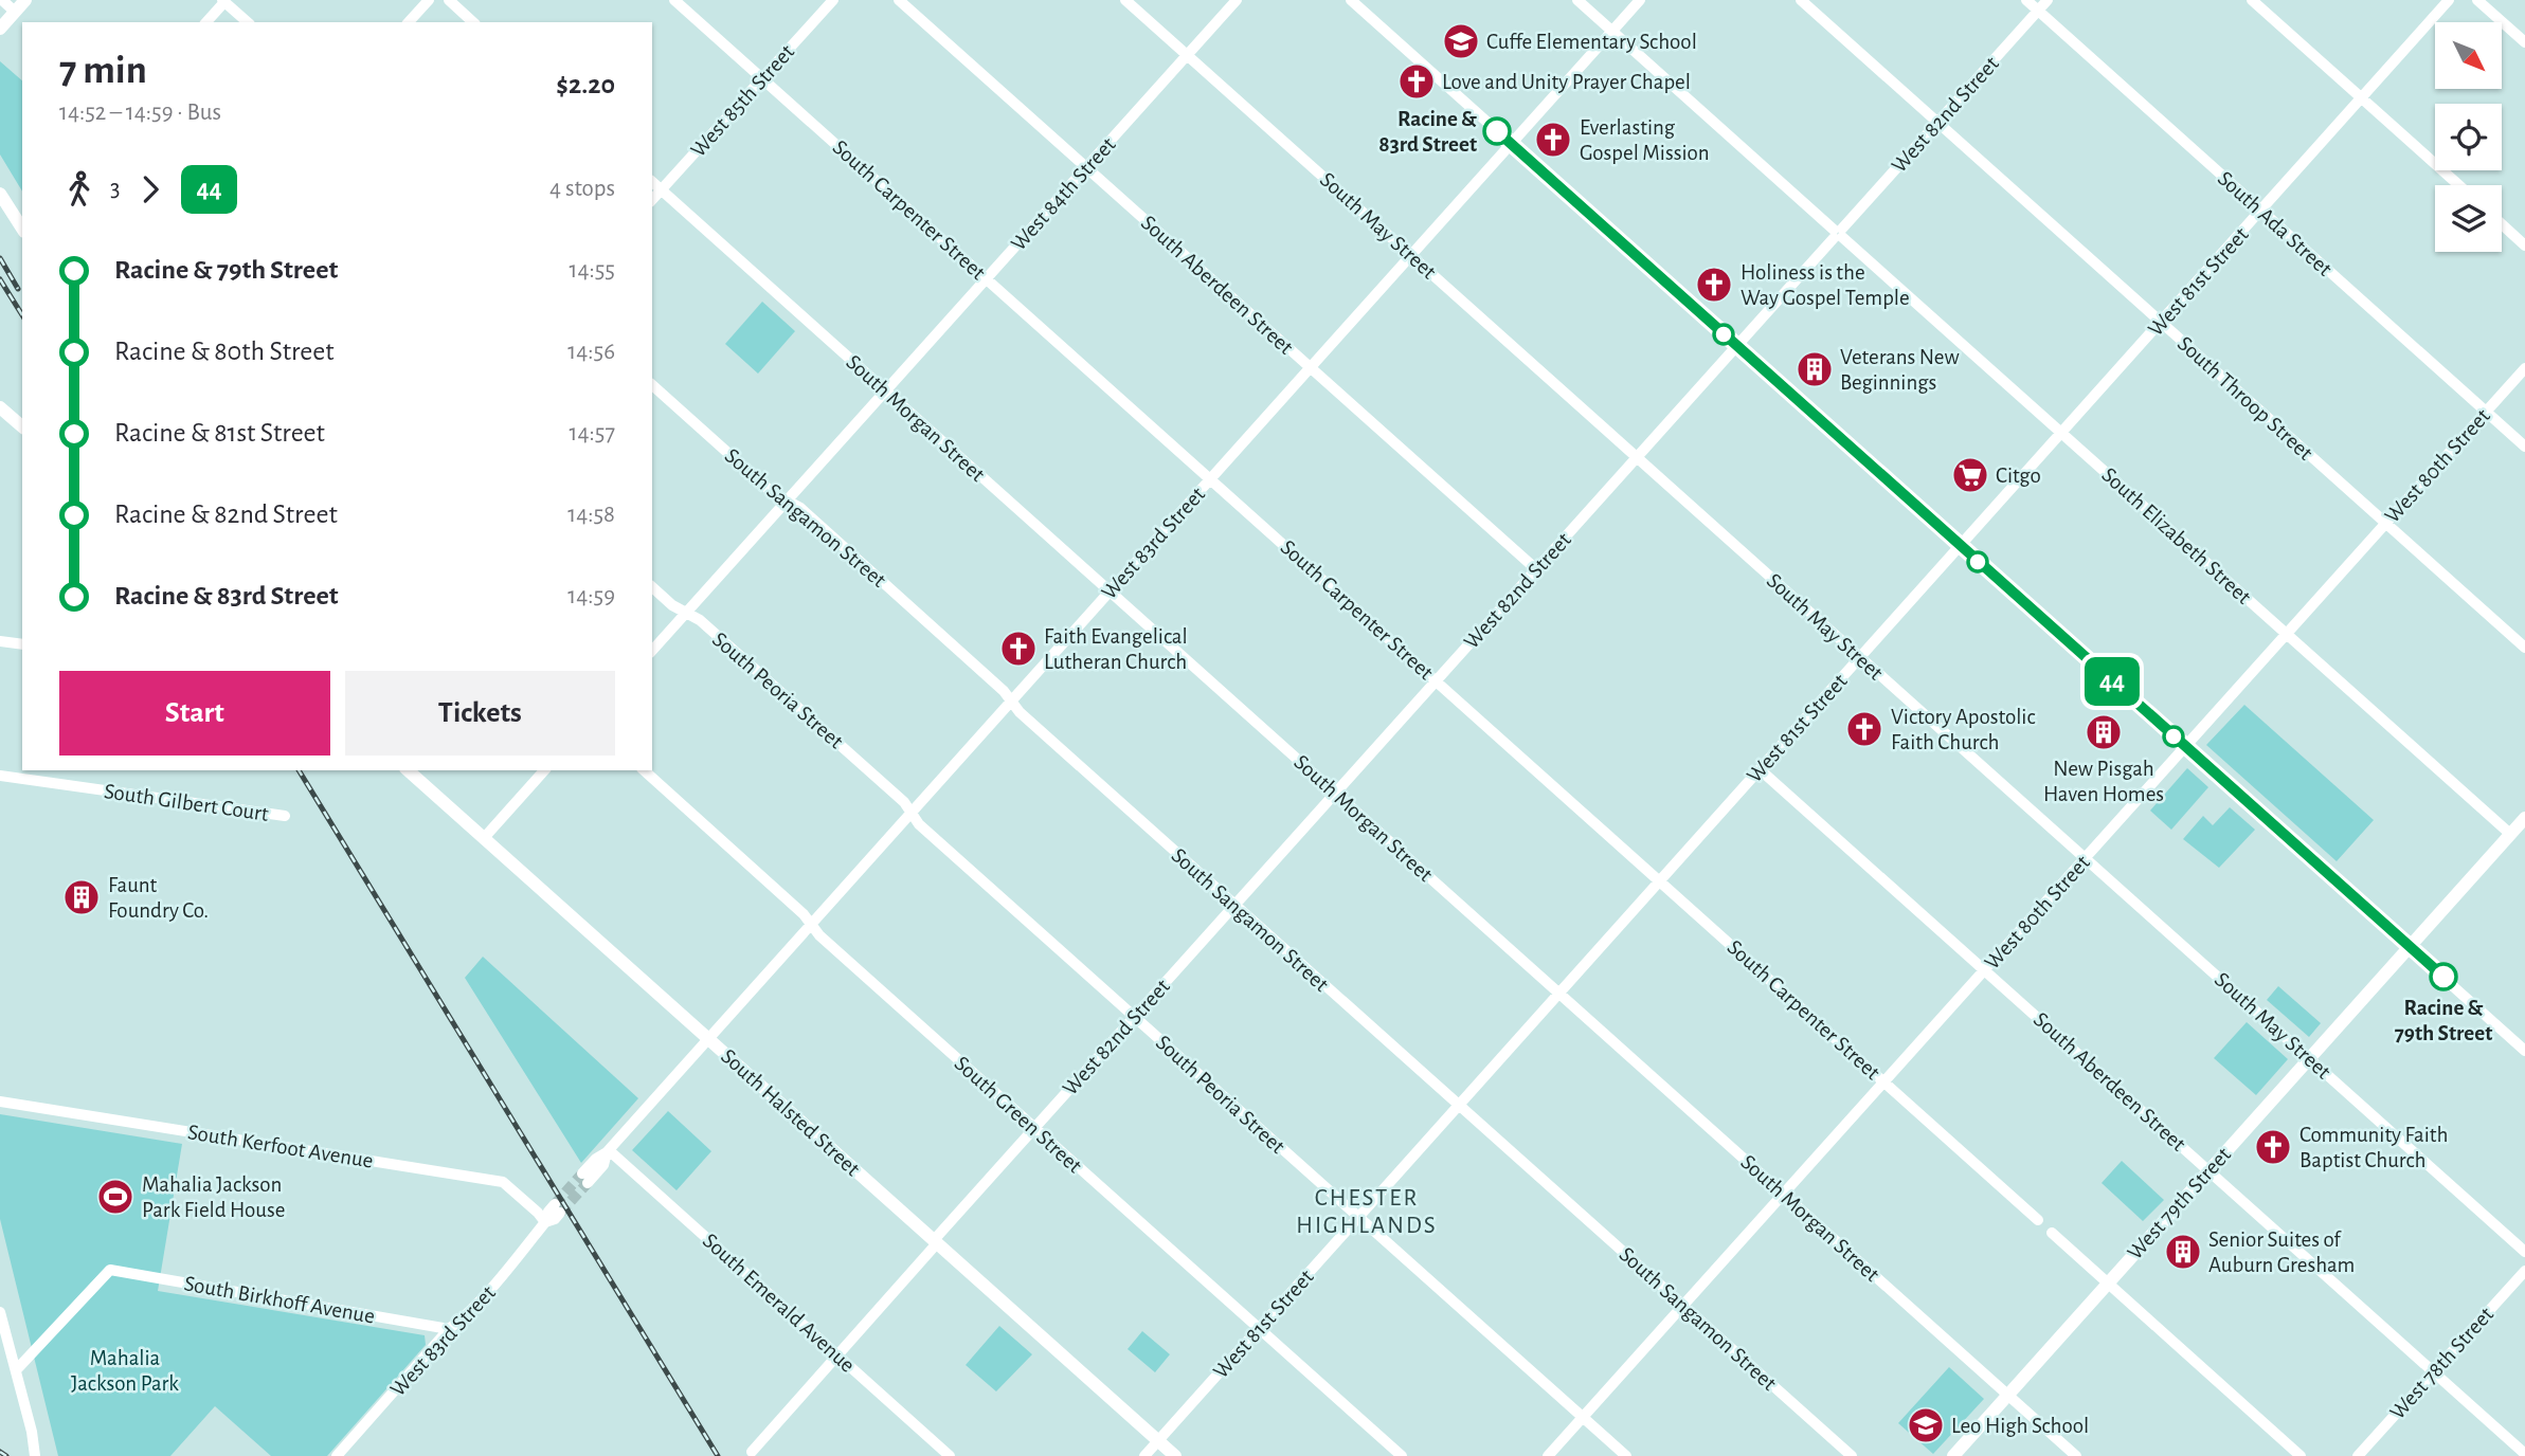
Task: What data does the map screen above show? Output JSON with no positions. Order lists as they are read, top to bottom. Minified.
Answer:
{"streets":{"main road":["South Halsted Street","West 79th Street"],"street":["West 85th Street","West 82nd Street","West 84th Street","South Carpenter Street","South Ada Street","South May Street","West 81st Street","South Aberdeen Street","South Throop Street","South Morgan Street","West 80th Street","South Sangamon Street","South Elizabeth Street","West 83rd Street","South Peoria Street","South Gilbert Court","South Green Street","South Kerfoot Avenue","South Birkhoff Avenue","South Emerald Avenue","West 78th Street"]},"crossings":[["West 85th Street","South Carpenter Street"],["West 85th Street","South Morgan Street"],["West 82nd Street","South Carpenter Street"],["West 82nd Street","South Ada Street"],["West 82nd Street","South May Street"],["West 82nd Street","South Aberdeen Street"],["West 82nd Street","South Throop Street"],["West 82nd Street","South Morgan Street"],["West 82nd Street","South Sangamon Street"],["West 82nd Street","South Elizabeth Street"],["West 82nd Street","South Peoria Street"],["West 82nd Street","South Halsted Street"],["West 82nd Street","South Green Street"],["West 82nd Street","South Emerald Avenue"],["West 84th Street","South Carpenter Street"],["West 84th Street","South May Street"],["West 84th Street","South Aberdeen Street"],["West 84th Street","South Morgan Street"],["West 84th Street","South Sangamon Street"],["West 84th Street","South Peoria Street"],["South Carpenter Street","West 81st Street"],["South Carpenter Street","West 80th Street"],["South Carpenter Street","West 83rd Street"],["South Ada Street","West 81st Street"],["South Ada Street","West 80th Street"],["South May Street","West 81st Street"],["South May Street","West 80th Street"],["South May Street","West 83rd Street"],["South May Street","West 79th Street"],["West 81st Street","South Aberdeen Street"],["West 81st Street","South Throop Street"],["West 81st Street","South Morgan Street"],["West 81st Street","South Sangamon Street"],["West 81st Street","South Elizabeth Street"],["West 81st Street","South Peoria Street"],["West 81st Street","South Halsted Street"],["West 81st Street","South Green Street"],["South Aberdeen Street","West 80th Street"],["South Aberdeen Street","West 83rd Street"],["South Aberdeen Street","West 79th Street"],["South Aberdeen Street","West 78th Street"],["South Throop Street","West 80th Street"],["South Morgan Street","West 80th Street"],["South Morgan Street","West 83rd Street"],["South Morgan Street","West 79th Street"],["West 80th Street","South Sangamon Street"],["West 80th Street","South Elizabeth Street"],["West 80th Street","South Peoria Street"],["South Sangamon Street","West 83rd Street"],["South Elizabeth Street","West 83rd Street"],["South Elizabeth Street","West 79th Street"],["West 83rd Street","South Peoria Street"],["West 83rd Street","South Halsted Street"],["West 83rd Street","South Green Street"],["West 83rd Street","South Kerfoot Avenue"],["West 83rd Street","South Birkhoff Avenue"],["West 83rd Street","South Emerald Avenue"]],"districts":["CHESTER HIGHLANDS"],"parks":["Mahalia Jackson Park"],"places":{"school or university":["Cuffe Elementary School","Leo High School"],"church":["Love and Unity Prayer Chapel","Everlasting Gospel Mission","Holiness is the Way Gospel Temple","Faith Evangelical Lutheran Church","Victory Apostolic Faith Church","Community Faith Baptist Church"],"other":["Racine & 83rd Street","Racine & 79th Street"],"building":["Veterans New Beginnings","New Pisgah Haven Homes","Faunt Foundry Co.","Senior Suites of Auburn Gresham"],"supermarket":["Citgo"],"sports":["Mahalia Jackson Park Field House"]},"lines":["bus line 44"],"north":"bottom right","page":{"on_map":"44","heading":["7 min","14:52 – 14:59 · Bus","$2.20"],"legs":["3","44","4 stops"],"list":[{"name":"Racine & 79th Street","value":"14:55"},{"name":"Racine & 80th Street","value":"14:56"},{"name":"Racine & 81st Street","value":"14:57"},{"name":"Racine & 82nd Street","value":"14:58"},{"name":"Racine & 83rd Street","value":"14:59"}],"buttons":["Start","Tickets"]}}
